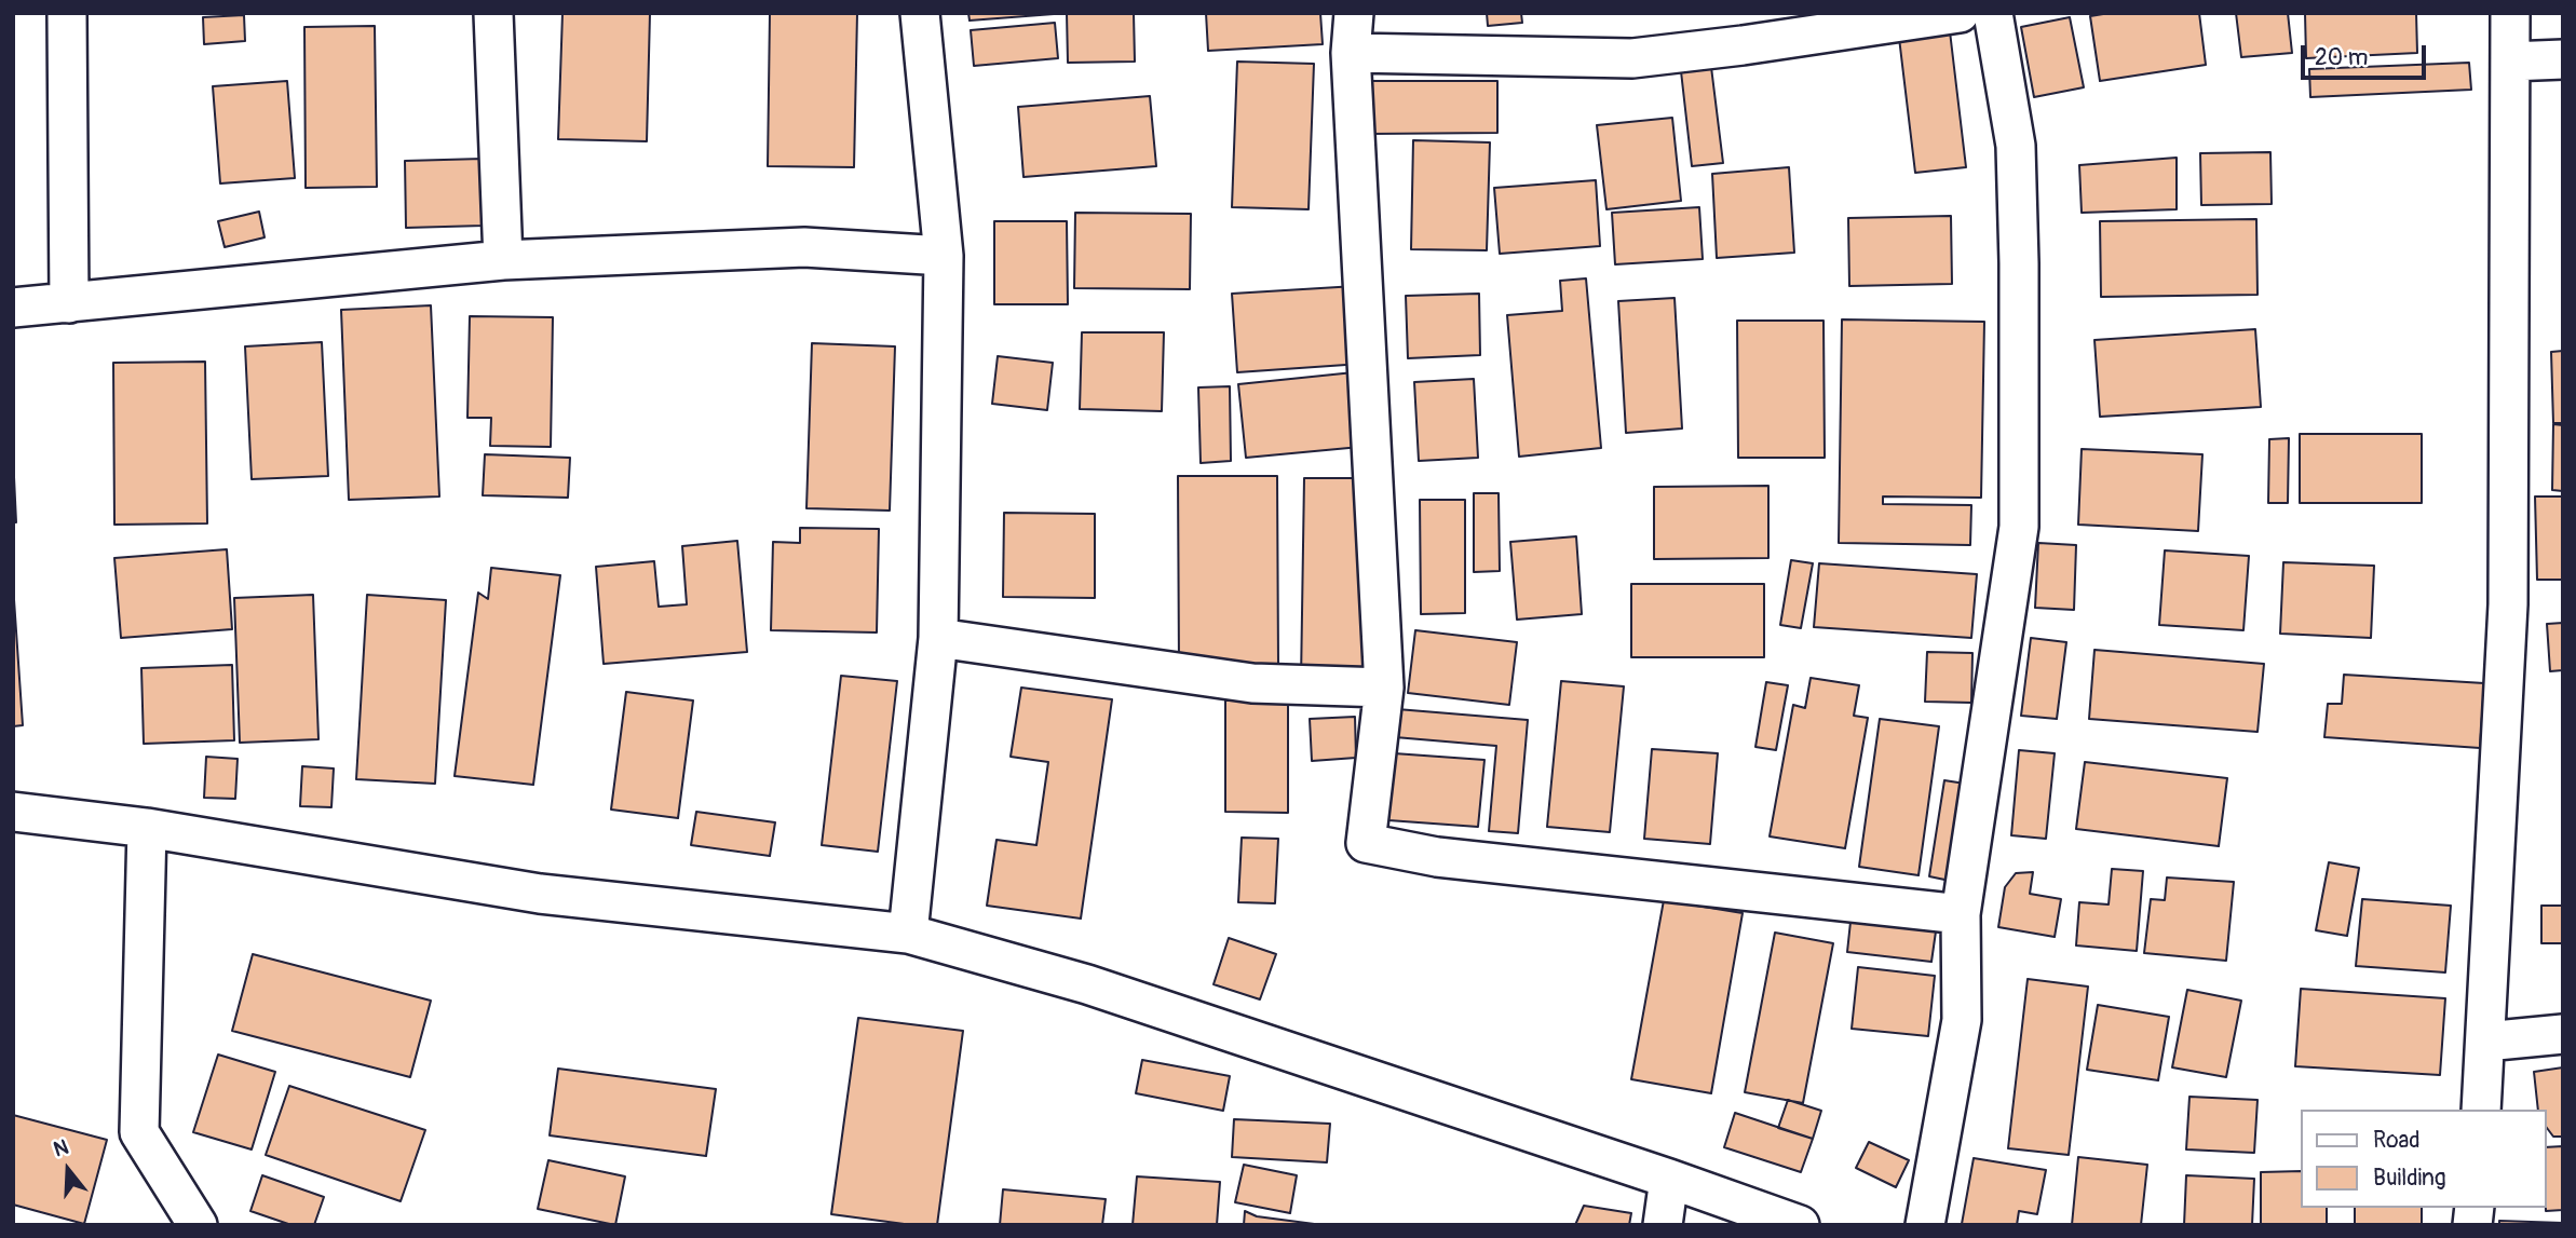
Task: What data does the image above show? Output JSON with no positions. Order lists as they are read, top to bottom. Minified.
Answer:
{"legend":["Road","Building"],"scale_bar":"20 m","north":"top"}
